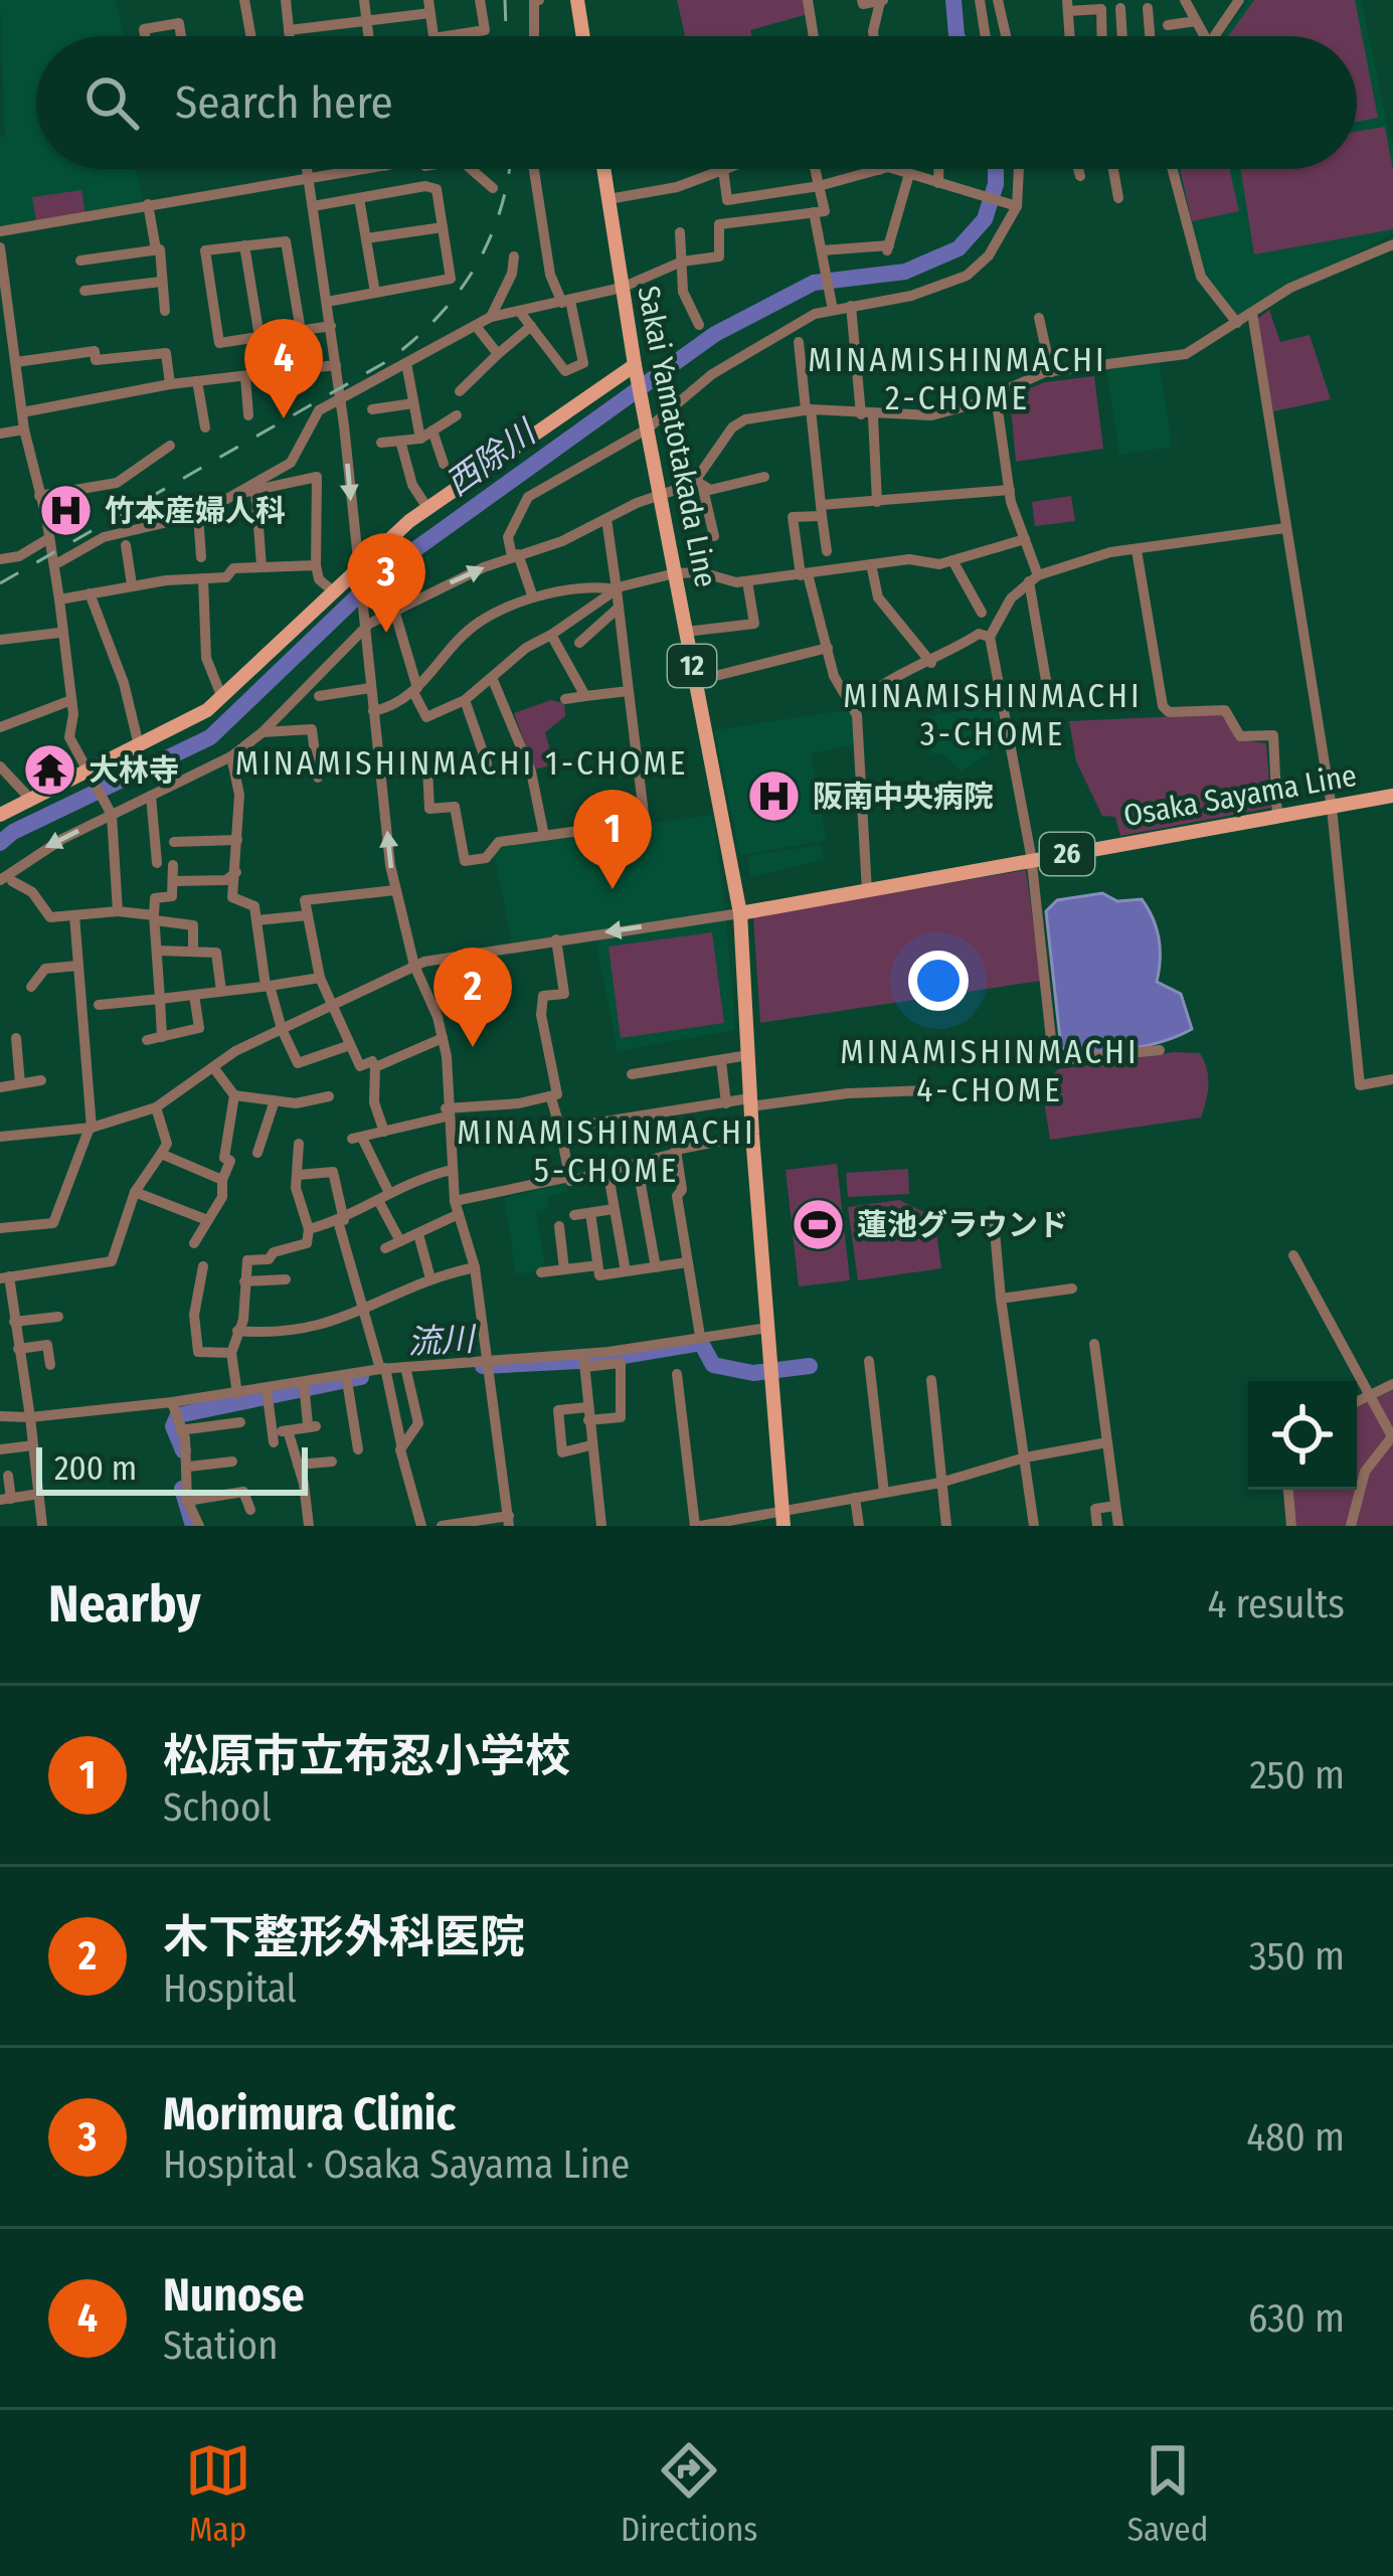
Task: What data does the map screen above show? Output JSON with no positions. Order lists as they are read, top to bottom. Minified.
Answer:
{"streets":{"main road":["Sakai Yamatotakada Line","12","Osaka Sayama Line","26"]},"crossings":[["Sakai Yamatotakada Line","Osaka Sayama Line"]],"districts":["MINAMISHINMACHI 2-CHOME","MINAMISHINMACHI 3-CHOME","MINAMISHINMACHI 1-CHOME","MINAMISHINMACHI 4-CHOME","MINAMISHINMACHI 5-CHOME"],"water":["西除川","流川"],"places":{"hospital":["竹本産婦人科","阪南中央病院"],"temple":["大林寺"],"sports":["蓮池グラウンド"]},"scale_bar":"200 m","page":{"search":"Search here","pins":["4","3","1","2"],"scale":"200 m","heading":["Nearby","4 results"],"list":[{"mark":"1","name":"松原市立布忍小学校","note":"School","value":"250 m"},{"mark":"2","name":"木下整形外科医院","note":"Hospital","value":"350 m"},{"mark":"3","name":"Morimura Clinic","note":"Hospital · Osaka Sayama Line","value":"480 m"},{"mark":"4","name":"Nunose","note":"Station","value":"630 m"}],"nav":["Map","Directions","Saved"]}}
